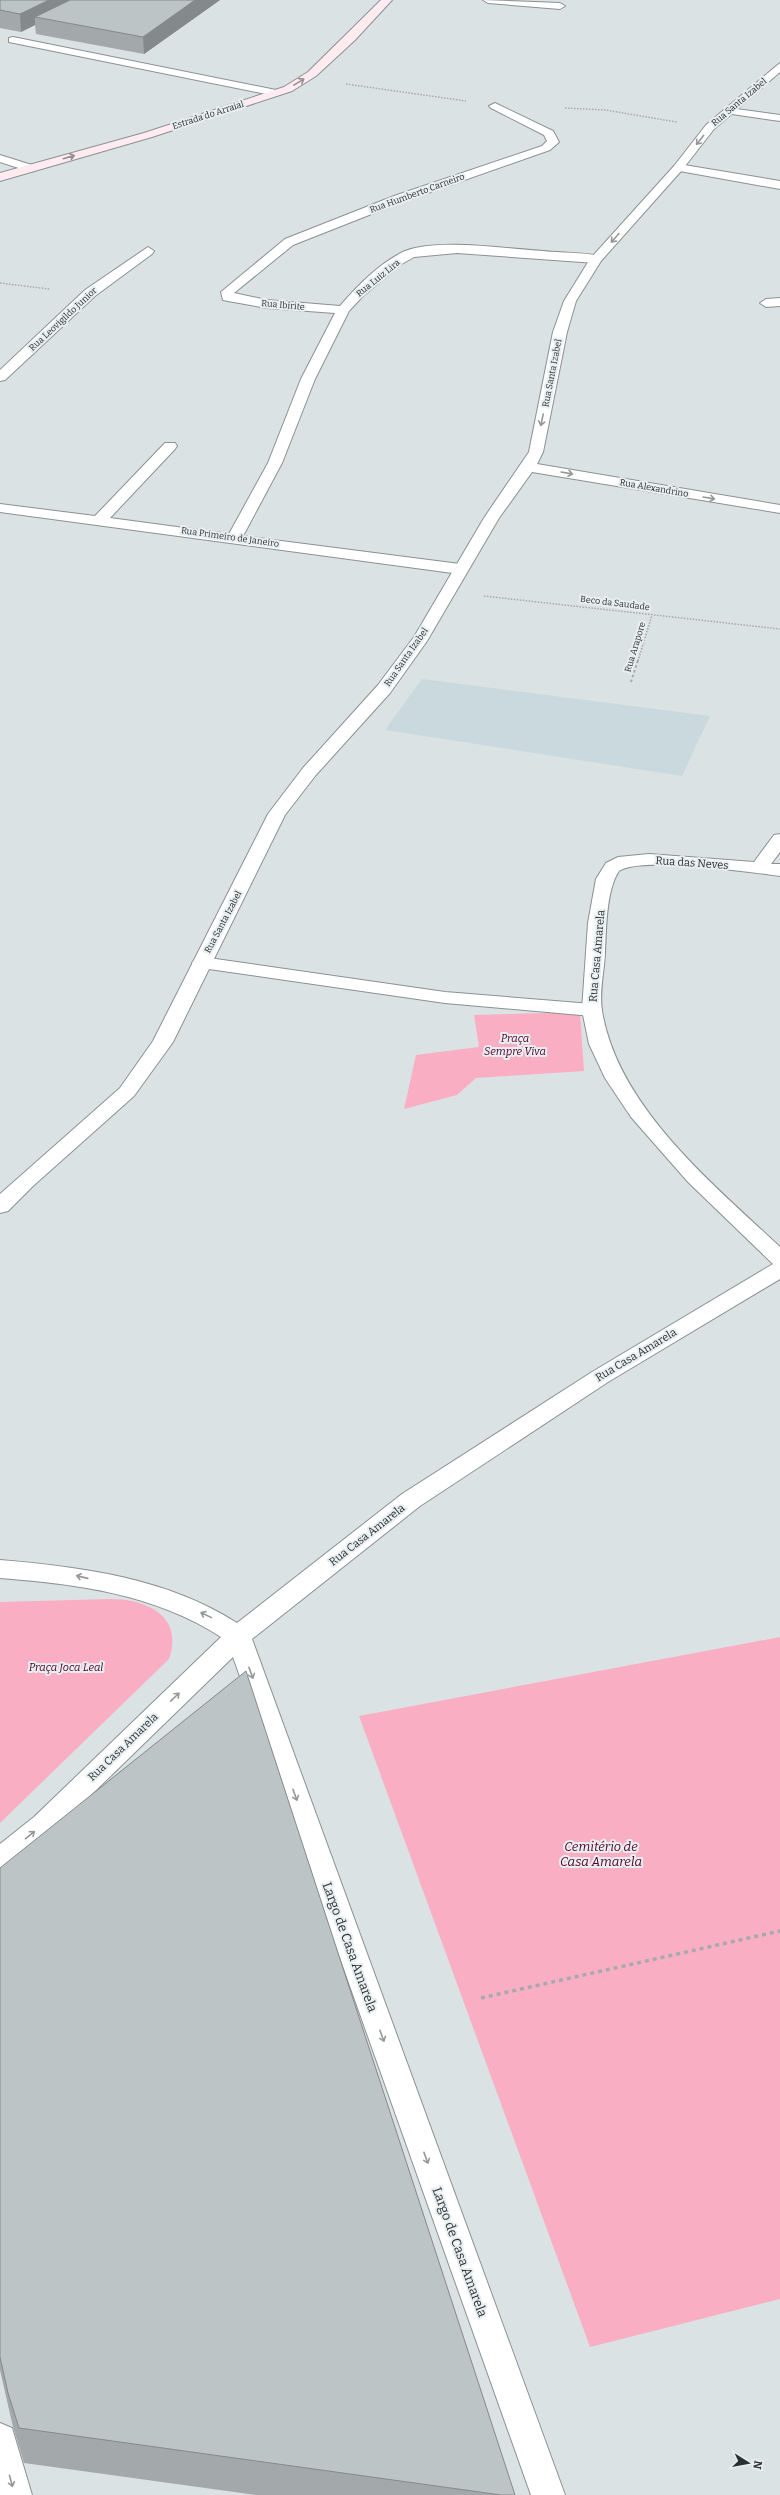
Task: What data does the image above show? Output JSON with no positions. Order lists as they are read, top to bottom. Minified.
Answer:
{"streets":{"main road":["Estrada do Arraial"],"street":["Rua Santa Izabel","Rua Humberto Carneiro","Rua Luiz Lira","Rua Ibirite","Rua Leovigildo Junior","Rua Alexandrino","Rua Primeiro de Janeiro","Rua das Neves","Rua Casa Amarela","Largo de Casa Amarela"],"path":["Beco da Saudade","Rua Arapore"]},"crossings":[["Rua Santa Izabel","Rua Luiz Lira"],["Rua Santa Izabel","Rua Alexandrino"],["Rua Santa Izabel","Rua Primeiro de Janeiro"],["Rua Santa Izabel","Beco da Saudade"],["Rua Humberto Carneiro","Rua Ibirite"],["Rua Luiz Lira","Rua Ibirite"],["Rua Luiz Lira","Rua Primeiro de Janeiro"],["Beco da Saudade","Rua Arapore"],["Rua das Neves","Rua Casa Amarela"],["Rua Casa Amarela","Largo de Casa Amarela"]],"one_way":["Estrada do Arraial","Rua Alexandrino","Largo de Casa Amarela"],"parks":["Praça Sempre Viva","Praça Joca Leal","Cemitério de Casa Amarela"],"north":"right"}
